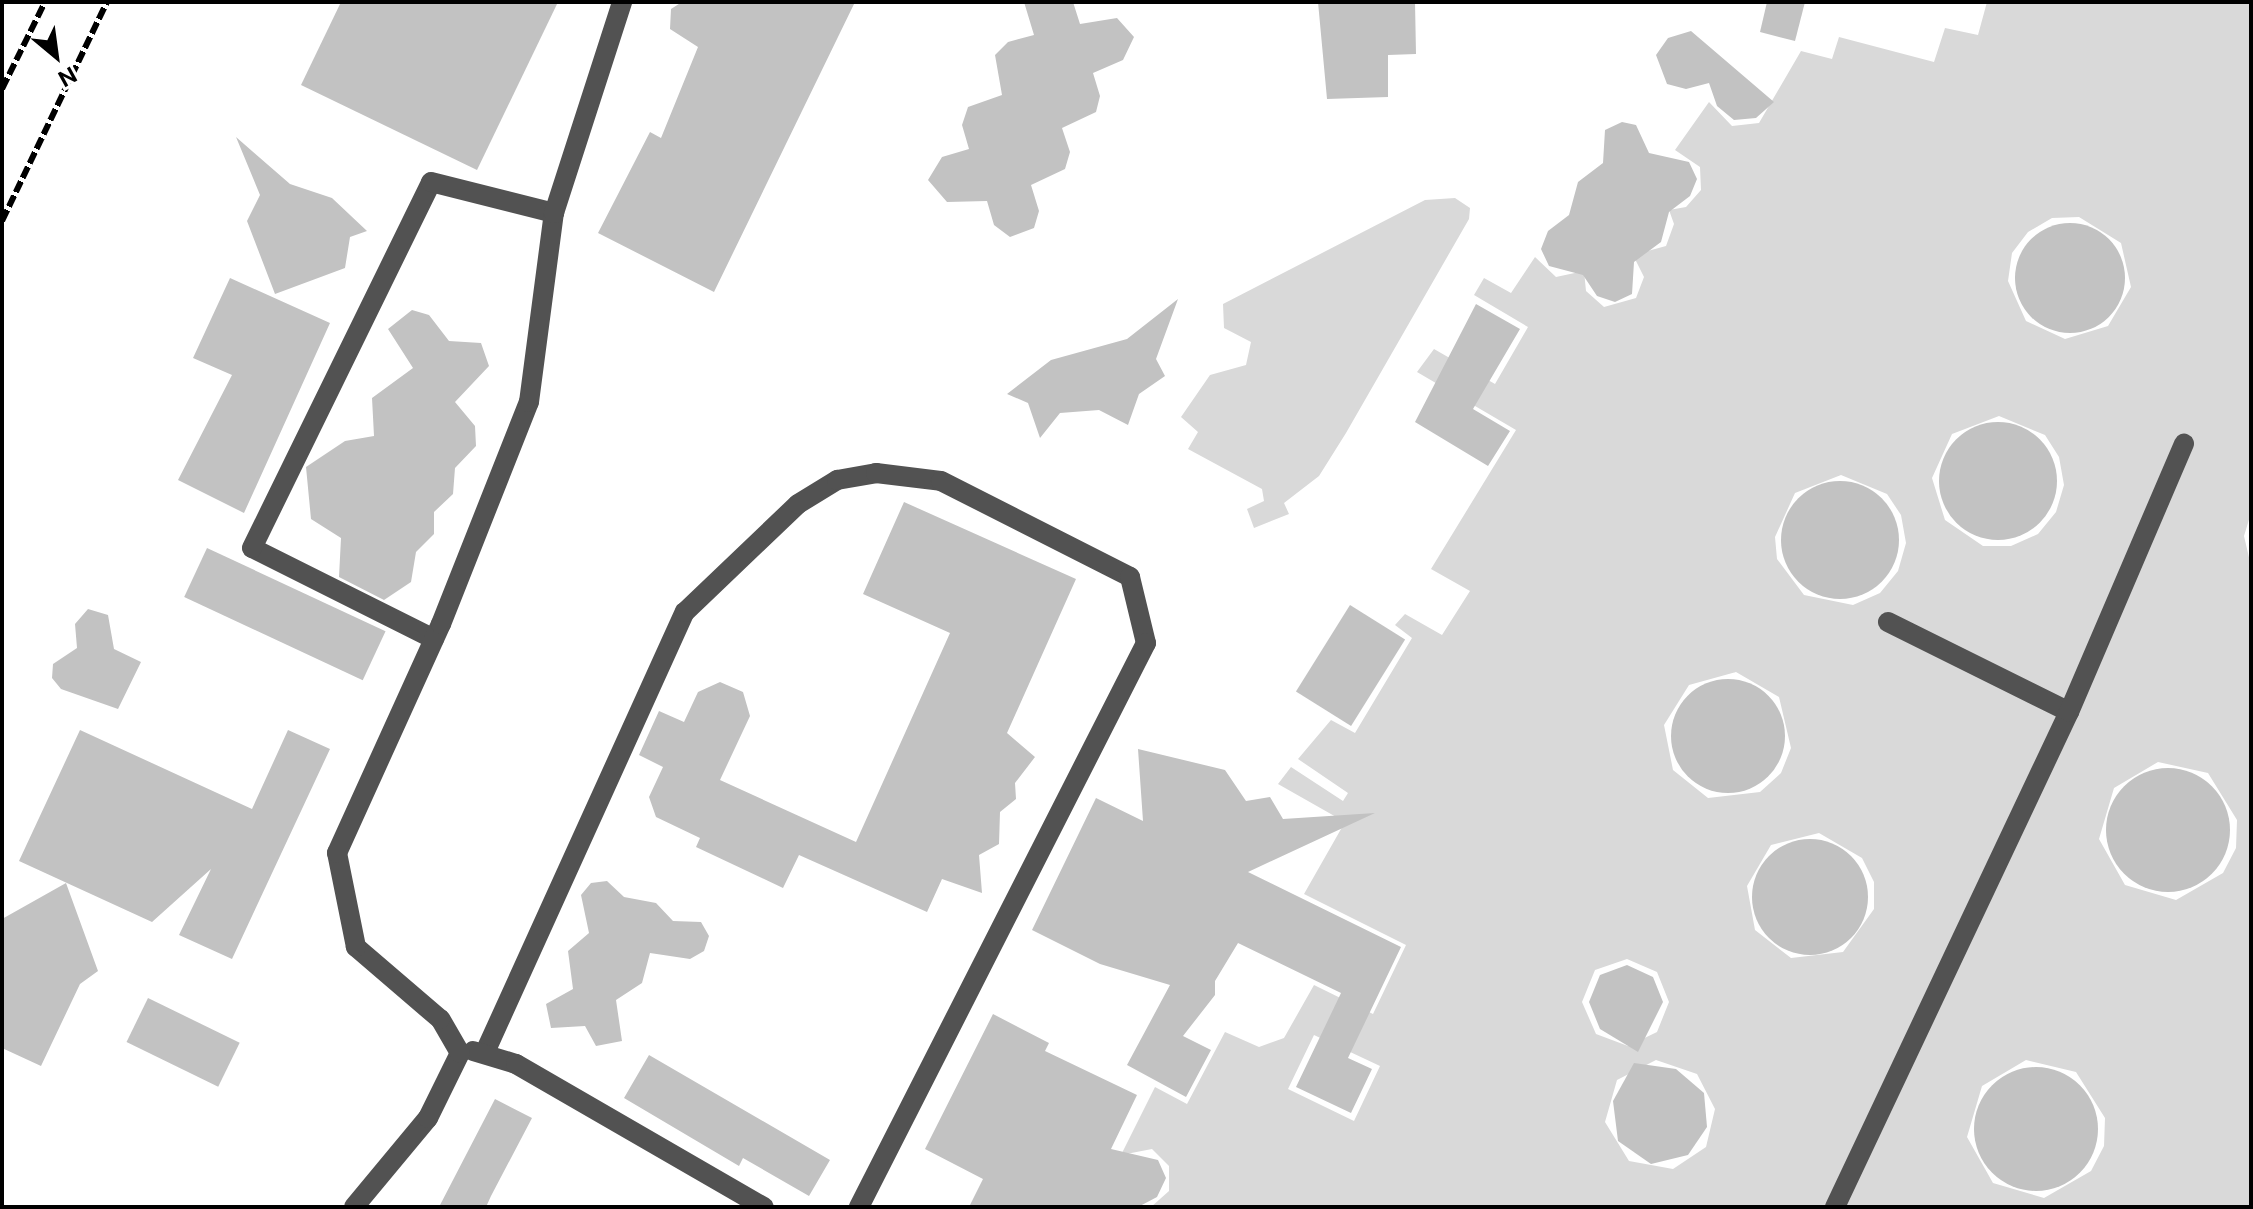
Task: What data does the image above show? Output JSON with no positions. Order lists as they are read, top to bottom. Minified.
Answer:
{"north":"bottom right"}
